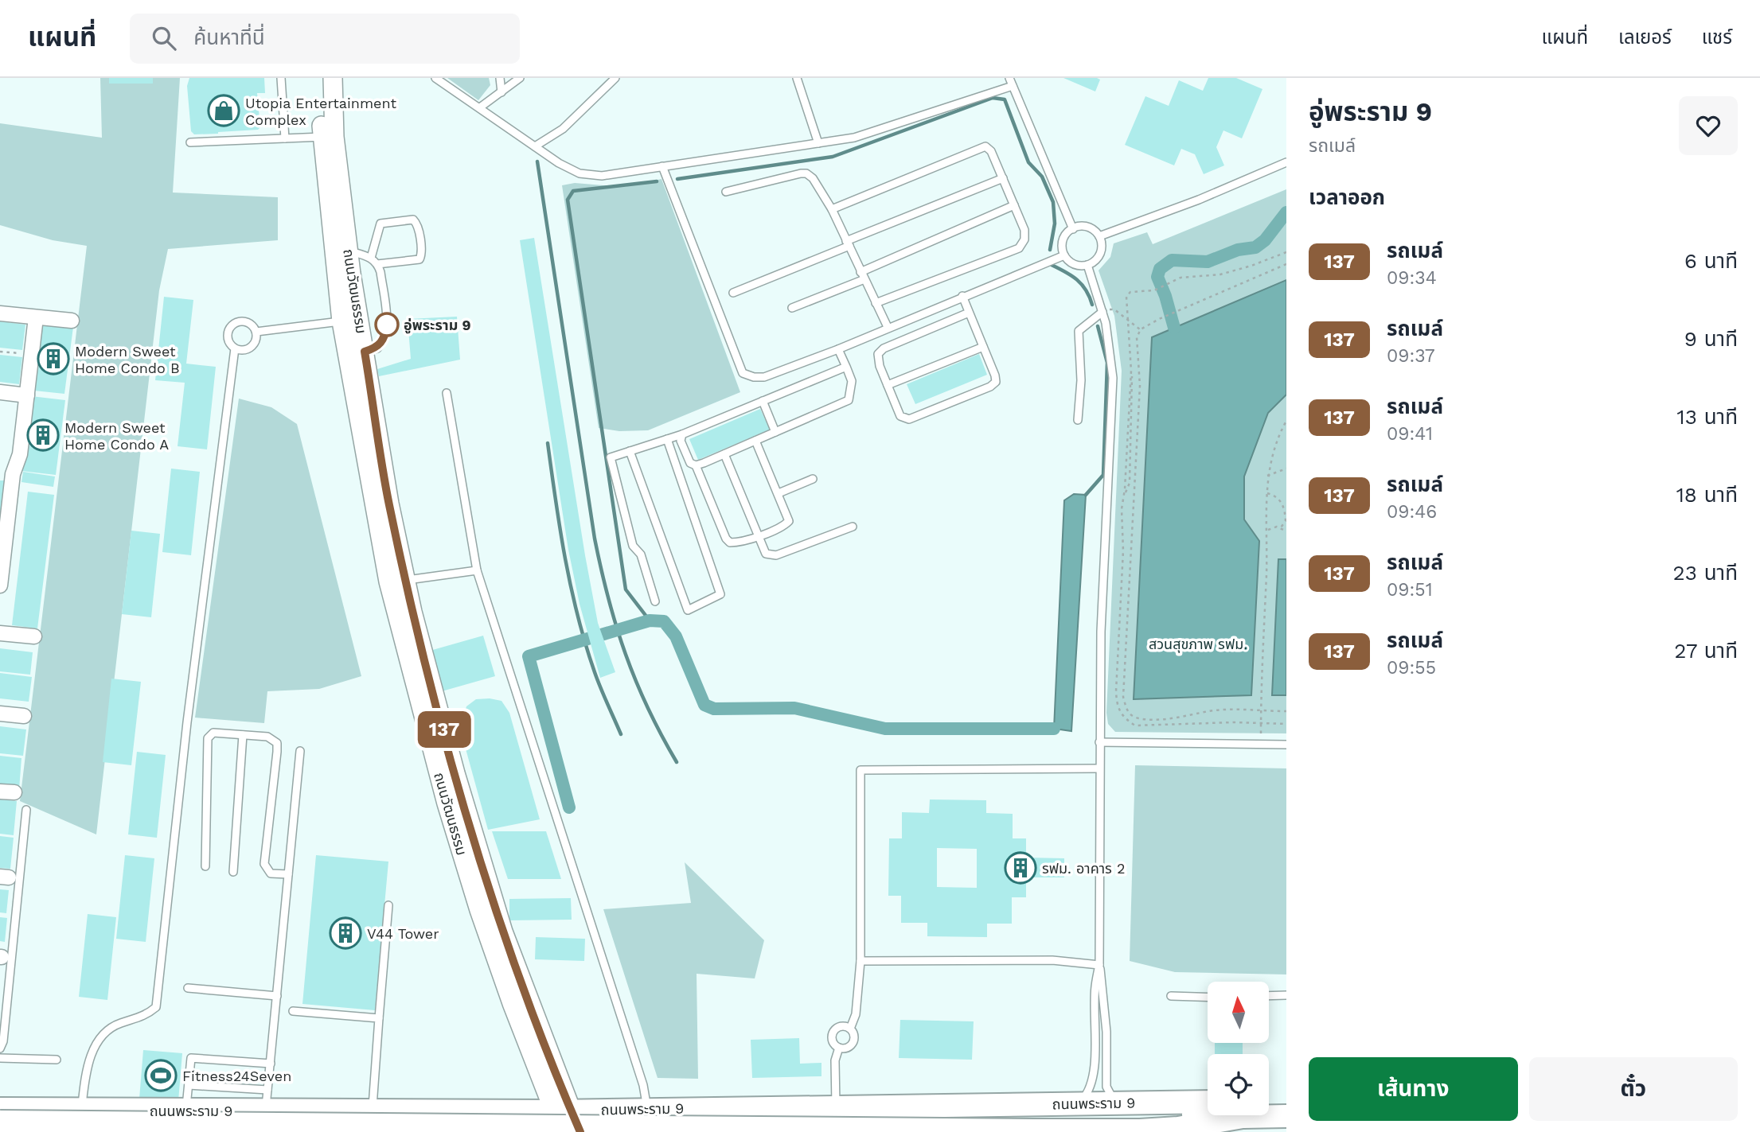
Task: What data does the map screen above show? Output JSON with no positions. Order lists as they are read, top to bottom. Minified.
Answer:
{"streets":{"main road":["ถนนพระราม 9"],"street":["ถนนวัฒนธรรม"]},"crossings":[["ถนนวัฒนธรรม","ถนนพระราม 9"]],"parks":["สวนสุขภาพ รฟม."],"places":{"shop":["Utopia Entertainment Complex"],"other":["อู่พระราม 9"],"building":["Modern Sweet Home Condo B","Modern Sweet Home Condo A","รฟม. อาคาร 2","V44 Tower"],"sports":["Fitness24Seven"]},"lines":["bus line 137"],"north":"top","page":{"header":"แผนที่","search":"ค้นหาที่นี่","nav":["แผนที่","เลเยอร์","แชร์"],"on_map":"137","heading":[["อู่พระราม 9","รถเมล์"],"เวลาออก"],"list":[{"mark":"137","name":"รถเมล์","note":"09:34","value":"6 นาที"},{"mark":"137","name":"รถเมล์","note":"09:37","value":"9 นาที"},{"mark":"137","name":"รถเมล์","note":"09:41","value":"13 นาที"},{"mark":"137","name":"รถเมล์","note":"09:46","value":"18 นาที"},{"mark":"137","name":"รถเมล์","note":"09:51","value":"23 นาที"},{"mark":"137","name":"รถเมล์","note":"09:55","value":"27 นาที"}],"buttons":["เส้นทาง","ตั๋ว"]}}
